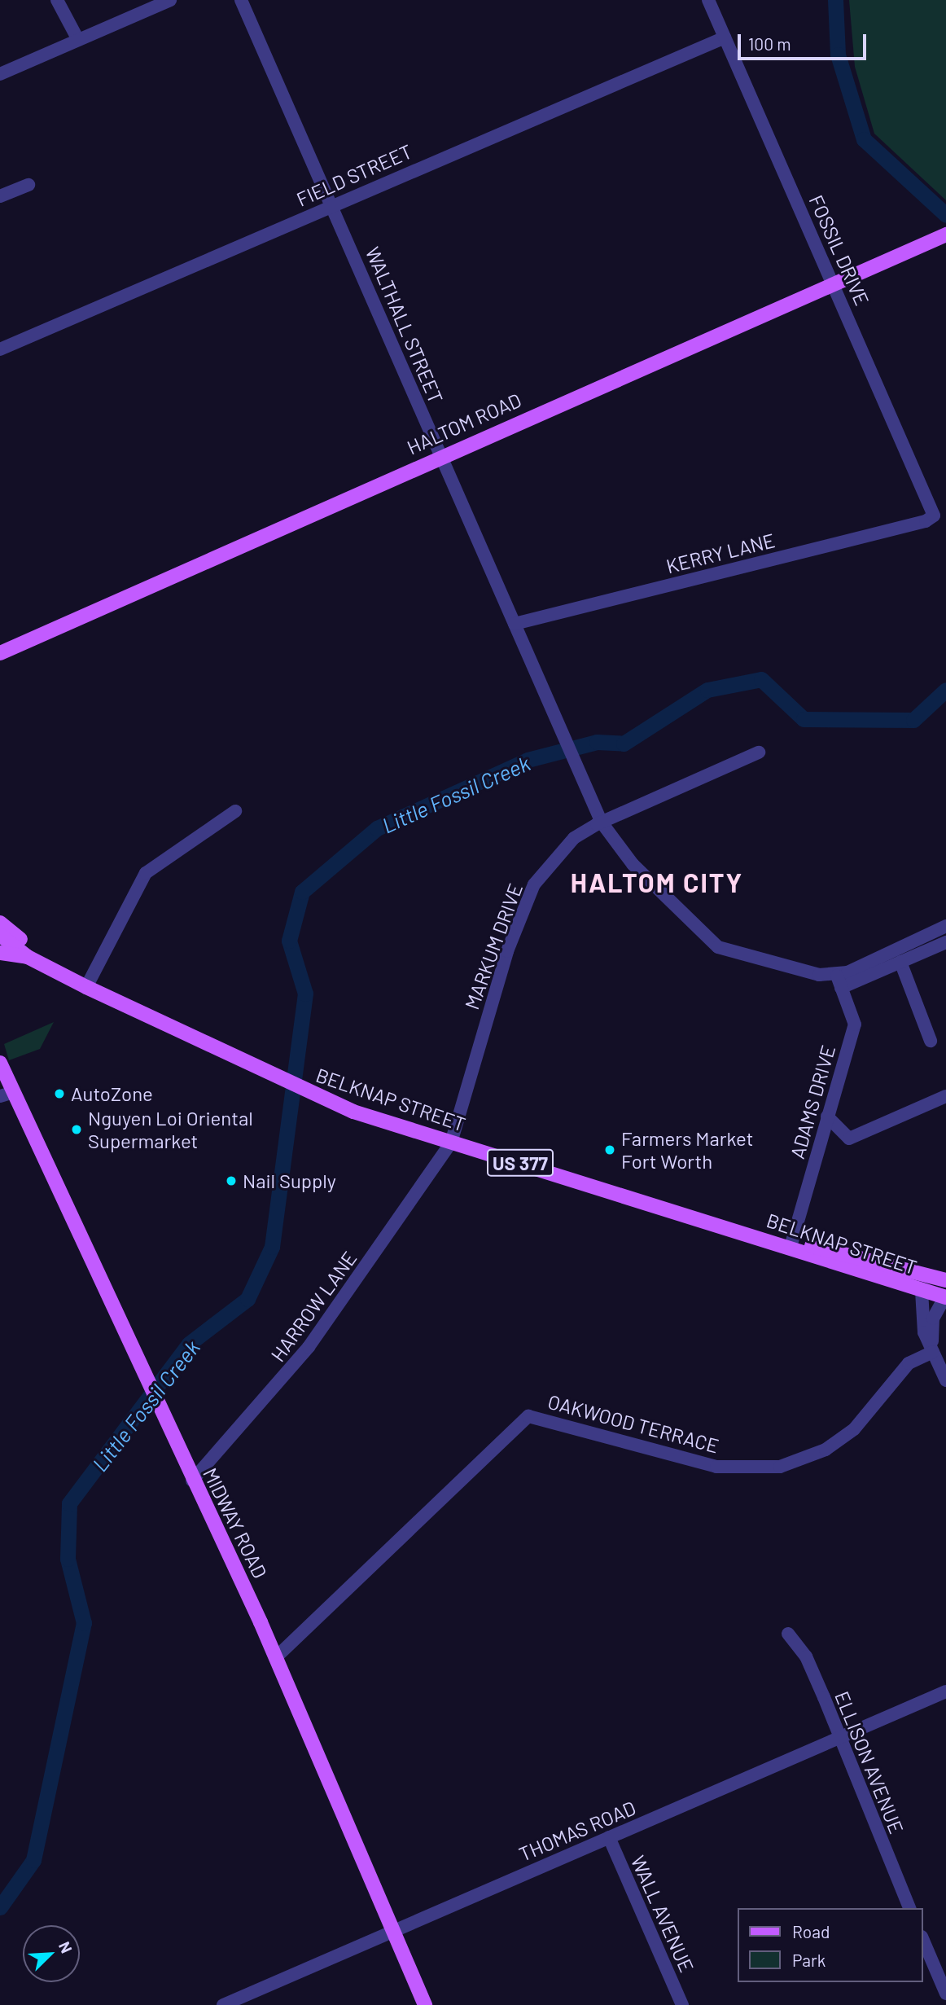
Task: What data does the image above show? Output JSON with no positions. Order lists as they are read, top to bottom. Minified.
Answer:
{"streets":{"main road":["HALTOM ROAD","BELKNAP STREET","US 377","MIDWAY ROAD"],"street":["FIELD STREET","FOSSIL DRIVE","WALTHALL STREET","KERRY LANE","MARKUM DRIVE","ADAMS DRIVE","HARROW LANE","OAKWOOD TERRACE","ELLISON AVENUE","THOMAS ROAD","WALL AVENUE"]},"crossings":[["FIELD STREET","FOSSIL DRIVE"],["FIELD STREET","WALTHALL STREET"],["FOSSIL DRIVE","HALTOM ROAD"],["FOSSIL DRIVE","KERRY LANE"],["WALTHALL STREET","HALTOM ROAD"],["WALTHALL STREET","KERRY LANE"],["WALTHALL STREET","MARKUM DRIVE"],["WALTHALL STREET","ADAMS DRIVE"],["MARKUM DRIVE","BELKNAP STREET"],["MARKUM DRIVE","HARROW LANE"],["BELKNAP STREET","ADAMS DRIVE"],["BELKNAP STREET","HARROW LANE"],["HARROW LANE","MIDWAY ROAD"],["OAKWOOD TERRACE","MIDWAY ROAD"],["MIDWAY ROAD","THOMAS ROAD"],["ELLISON AVENUE","THOMAS ROAD"],["THOMAS ROAD","WALL AVENUE"]],"districts":["HALTOM CITY"],"water":["Little Fossil Creek"],"places":["AutoZone","Nguyen Loi Oriental Supermarket","Farmers Market Fort Worth","Nail Supply"],"legend":["Road","Park"],"scale_bar":"100 m","north":"top right"}
